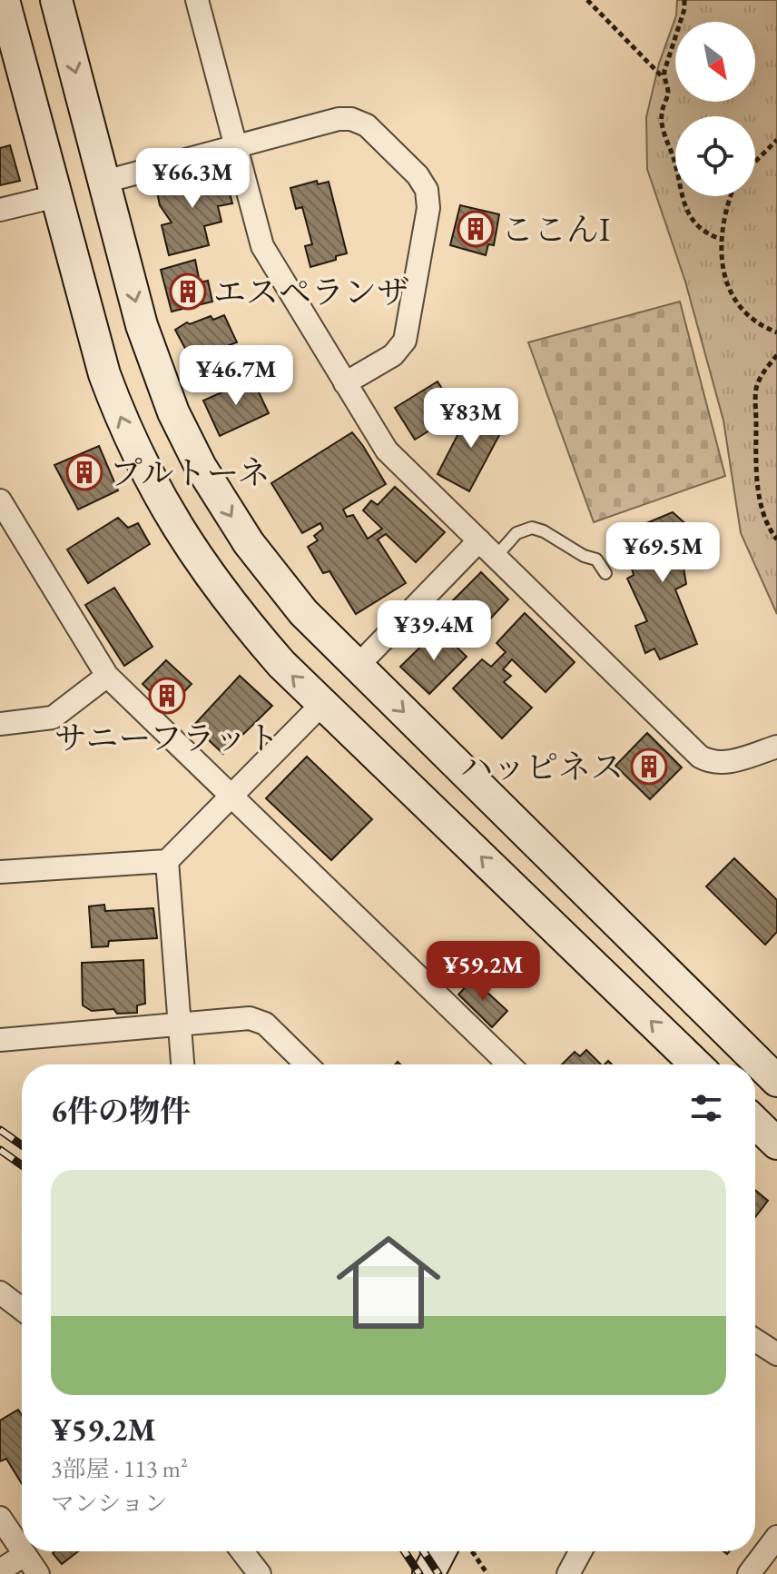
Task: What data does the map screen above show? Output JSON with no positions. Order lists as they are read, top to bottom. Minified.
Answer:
{"places":{"building":["ここんⅠ","エスペランザ","プルトーネ","サニーフラット","ハッピネス"]},"north":"bottom right","page":{"price":["¥66.3M","¥46.7M","¥83M","¥69.5M","¥39.4M","¥59.2M"],"heading":"6件の物件","list":[{"name":"¥59.2M","note":"3部屋 · 113 m² · マンション"}]}}
